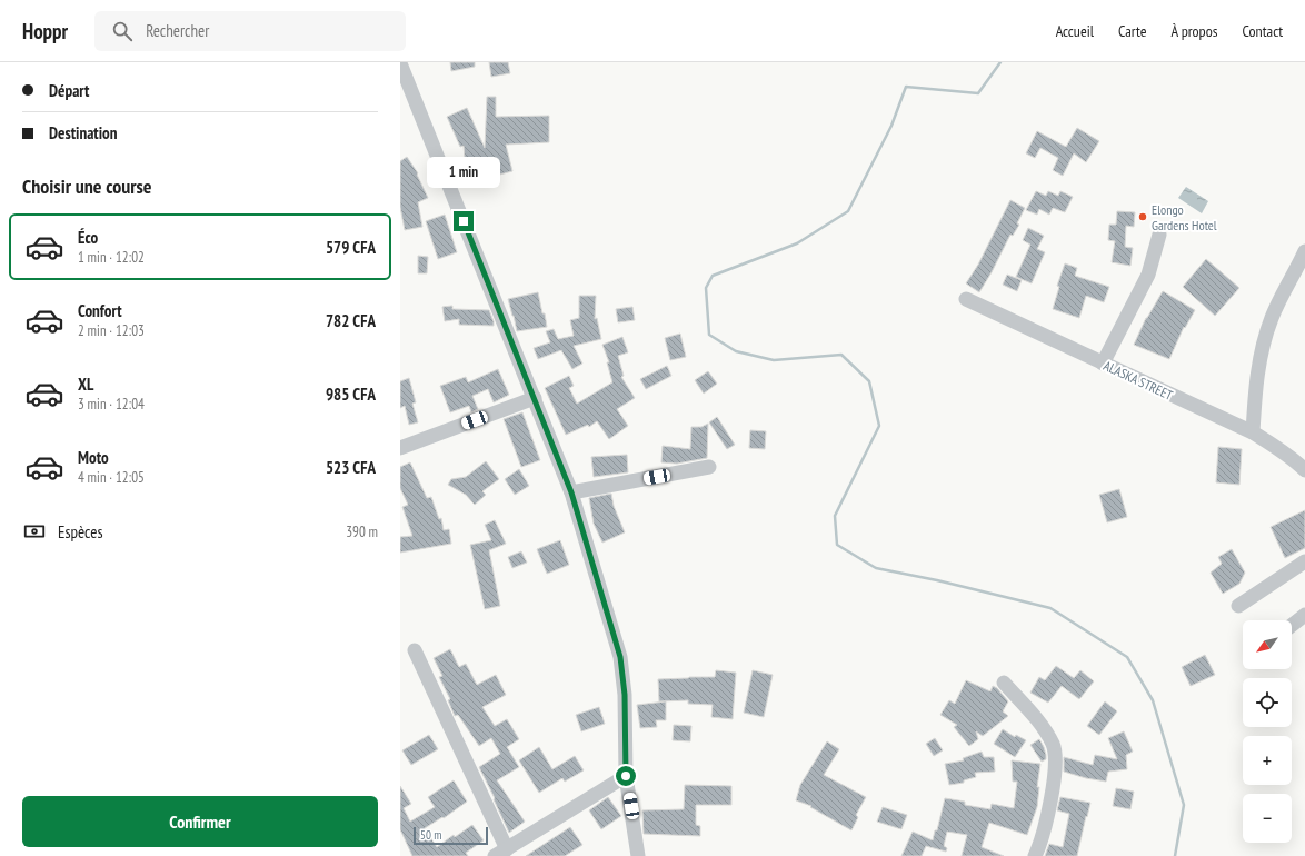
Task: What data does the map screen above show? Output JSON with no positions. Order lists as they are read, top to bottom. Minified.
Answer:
{"streets":{"street":["ALASKA STREET"]},"places":["Elongo Gardens Hotel"],"scale_bar":"50 m","north":"bottom left","page":{"header":"Hoppr","search":"Rechercher","nav":["Accueil","Carte","À propos","Contact"],"banner":["Départ","Destination"],"bubble":"1 min","heading":"Choisir une course","list":[{"name":"Éco","note":"1 min · 12:02","value":"579 CFA"},{"name":"Confort","note":"2 min · 12:03","value":"782 CFA"},{"name":"XL","note":"3 min · 12:04","value":"985 CFA"},{"name":"Moto","note":"4 min · 12:05","value":"523 CFA"}],"pay":["Espèces","390 m"],"map_buttons":["+","−"],"buttons":"Confirmer","scale":"50 m"}}
